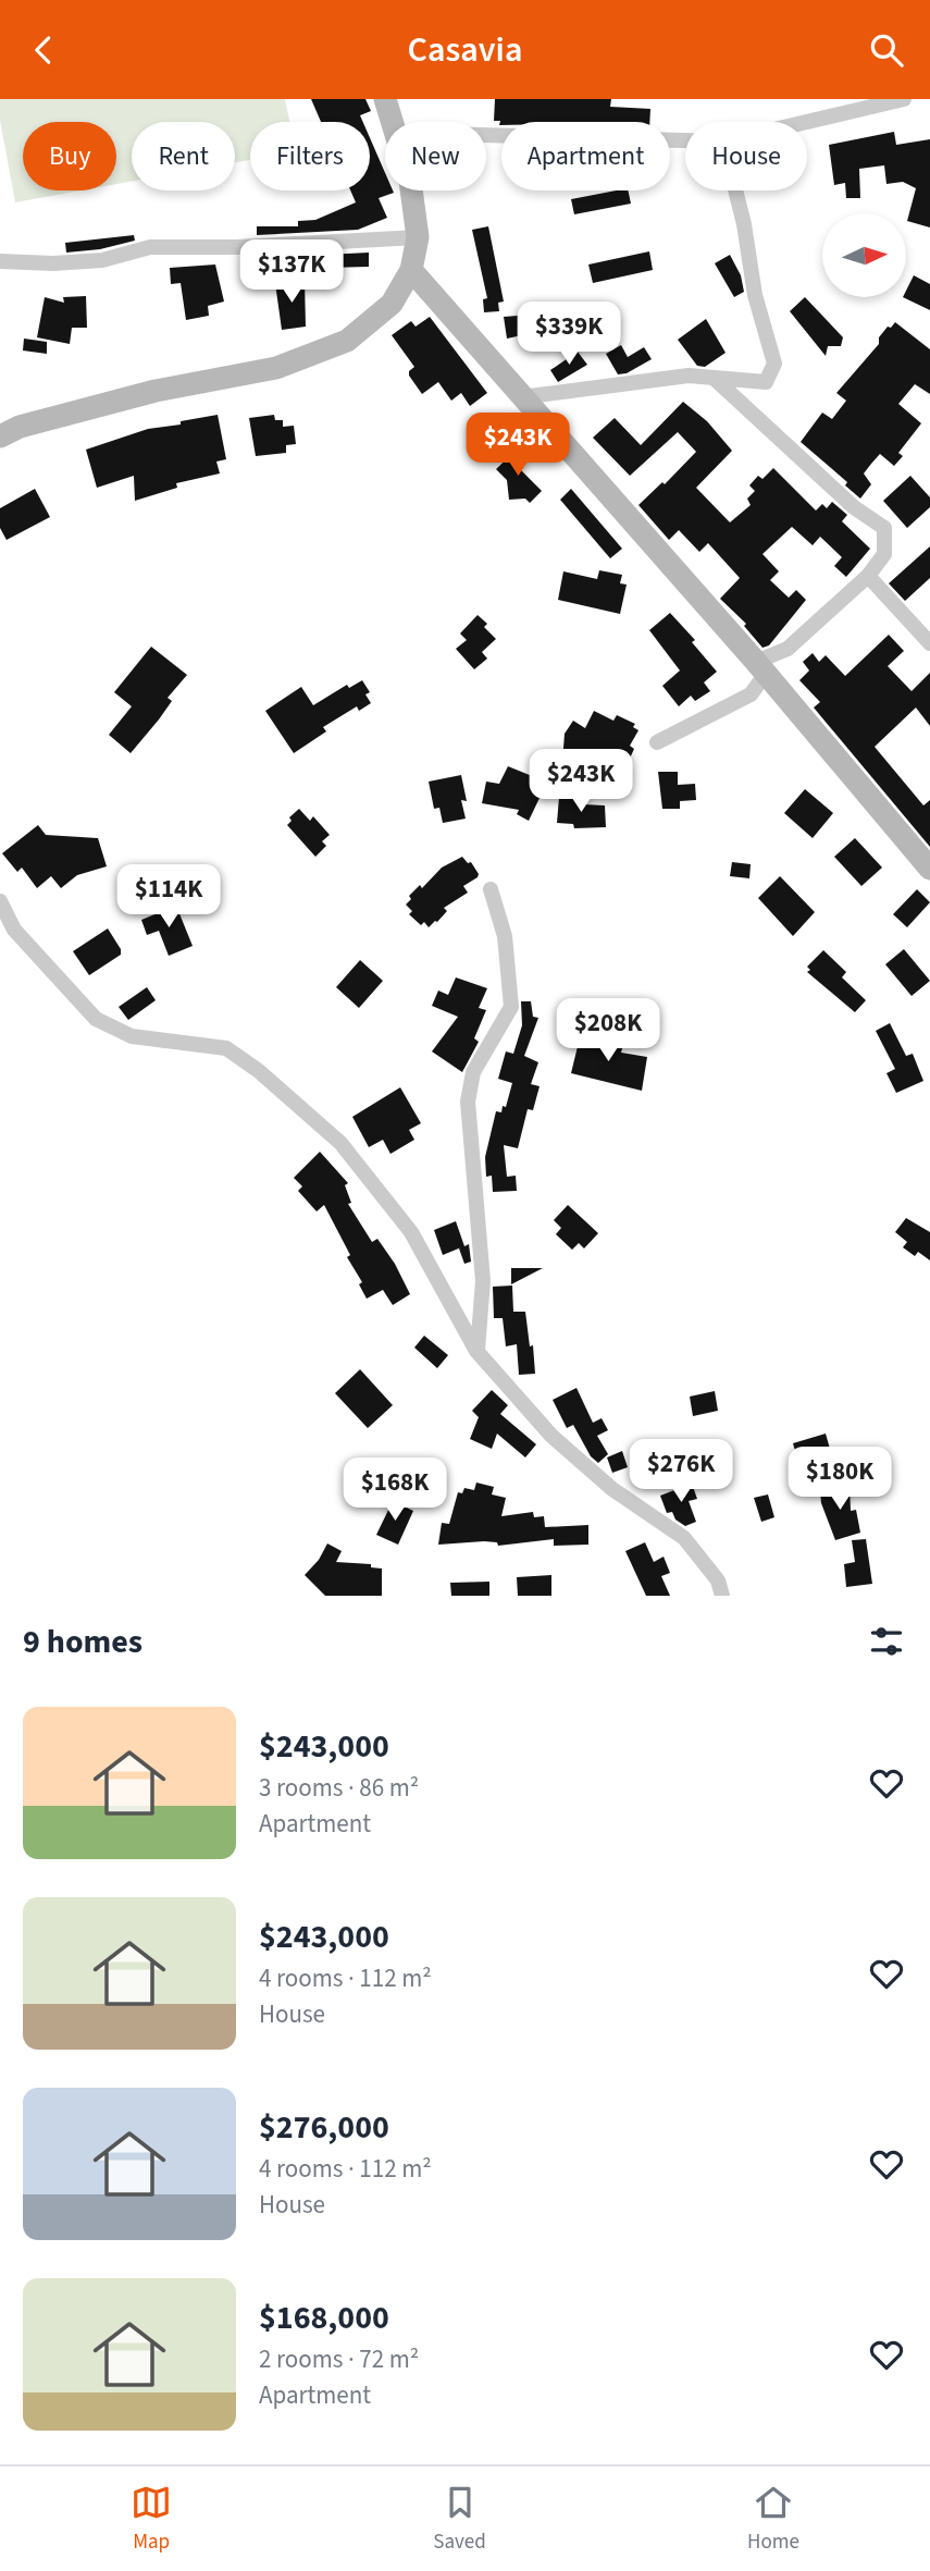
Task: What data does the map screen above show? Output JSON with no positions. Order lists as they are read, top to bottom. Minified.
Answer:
{"north":"right","page":{"header":"Casavia","chip":["Buy","Rent","Filters","New","Apartment","House"],"price":["$137K","$339K","$243K","$243K","$114K","$208K","$276K","$180K","$168K"],"heading":"9 homes","list":[{"name":"$243,000","note":"3 rooms · 86 m² · Apartment"},{"name":"$243,000","note":"4 rooms · 112 m² · House"},{"name":"$276,000","note":"4 rooms · 112 m² · House"},{"name":"$168,000","note":"2 rooms · 72 m² · Apartment"}],"tabs":["Map","Saved","Home"]}}
